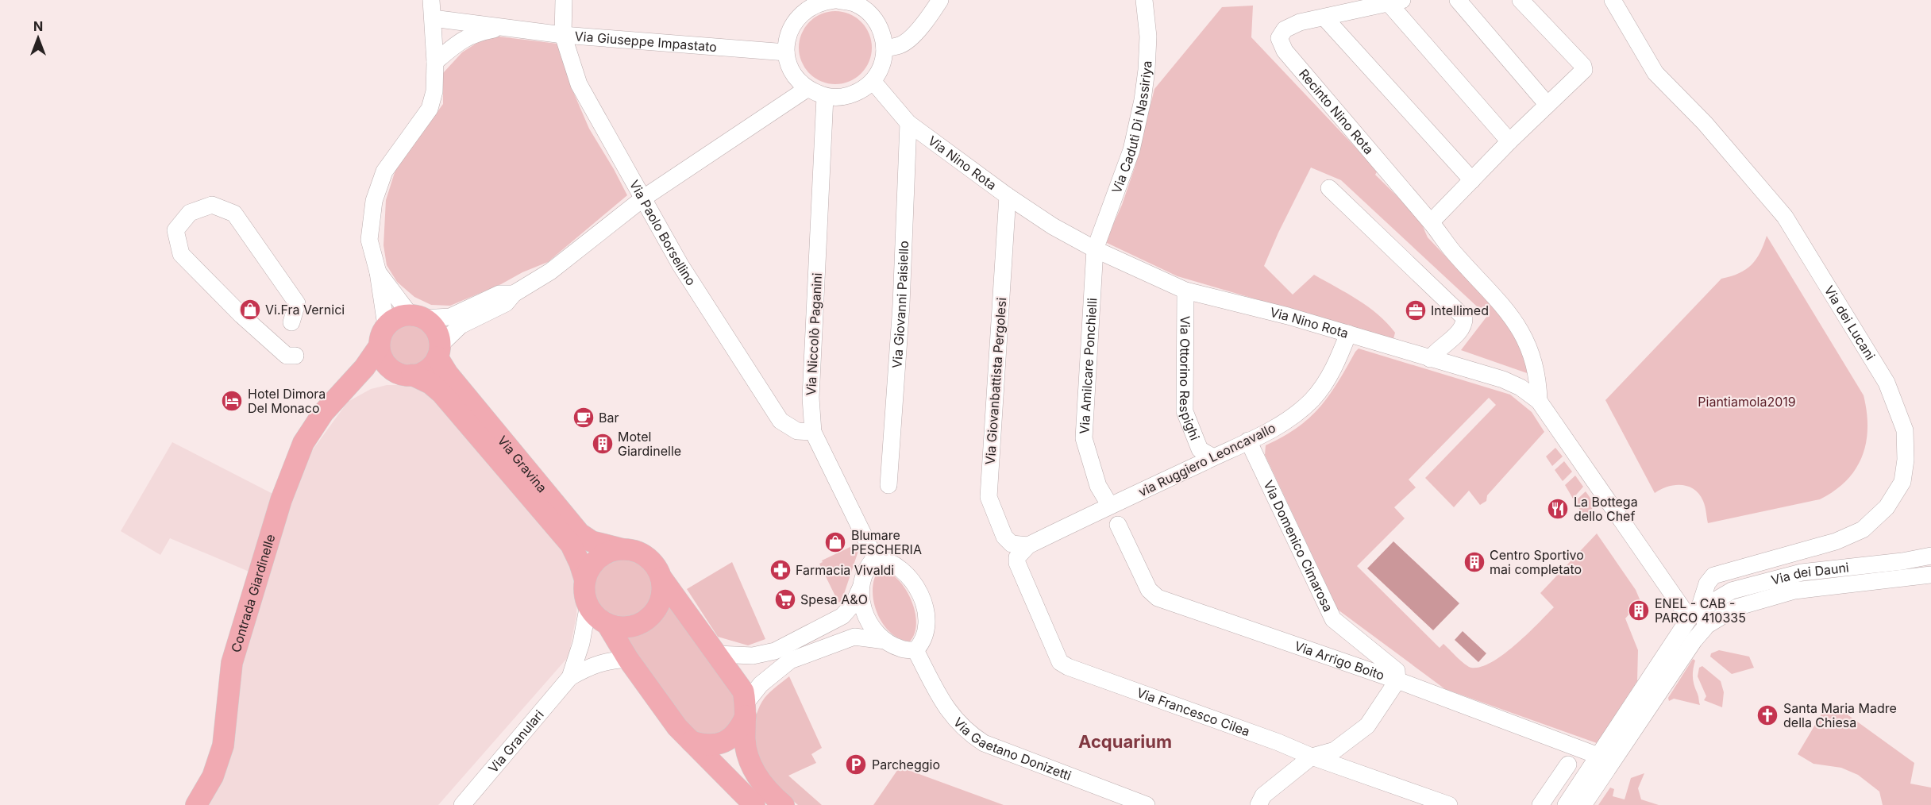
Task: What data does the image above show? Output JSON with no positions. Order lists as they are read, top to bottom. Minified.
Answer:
{"streets":{"main road":["Via Gravina","Contrada Giardinelle"],"street":["Via Giuseppe Impastato","Recinto Nino Rota","Via Caduti Di Nassiriya","Via Nino Rota","Via Paolo Borsellino","Via Giovanni Paisiello","Via dei Lucani","Via Niccolò Paganini","Via Amilcare Ponchielli","Via Ottorino Respighi","Via Giovanbattista Pergolesi","via Ruggiero Leoncavallo","Via Domenico Cimarosa","Via dei Dauni","Via Arrigo Boito","Via Francesco Cilea","Via Granulari","Via Gaetano Donizetti"]},"crossings":[["Via Giuseppe Impastato","Via Nino Rota"],["Via Giuseppe Impastato","Via Paolo Borsellino"],["Via Giuseppe Impastato","Via Niccolò Paganini"],["Recinto Nino Rota","Via Nino Rota"],["Via Caduti Di Nassiriya","Via Nino Rota"],["Via Caduti Di Nassiriya","Via Amilcare Ponchielli"],["Via Nino Rota","Via Giovanni Paisiello"],["Via Nino Rota","Via Niccolò Paganini"],["Via Nino Rota","Via Amilcare Ponchielli"],["Via Nino Rota","Via Ottorino Respighi"],["Via Nino Rota","Via Giovanbattista Pergolesi"],["Via Nino Rota","via Ruggiero Leoncavallo"],["Via Nino Rota","Via dei Dauni"],["Via Paolo Borsellino","Via Niccolò Paganini"],["Via Niccolò Paganini","Via Gaetano Donizetti"],["Via Amilcare Ponchielli","via Ruggiero Leoncavallo"],["Via Ottorino Respighi","via Ruggiero Leoncavallo"],["Via Giovanbattista Pergolesi","via Ruggiero Leoncavallo"],["Via Giovanbattista Pergolesi","Via Francesco Cilea"],["via Ruggiero Leoncavallo","Via Domenico Cimarosa"],["via Ruggiero Leoncavallo","Via Francesco Cilea"],["Via Gravina","Contrada Giardinelle"],["Via Domenico Cimarosa","Via Arrigo Boito"],["Via dei Dauni","Via Arrigo Boito"]],"districts":["Acquarium"],"parks":["Piantiamola2019"],"places":{"shop":["Vi.Fra Vernici","Blumare PESCHERIA"],"office":["Intellimed"],"hotel":["Hotel Dimora Del Monaco"],"cafe":["Bar"],"building":["Motel Giardinelle","Centro Sportivo mai completato","ENEL - CAB - PARCO 410335"],"restaurant":["La Bottega dello Chef"],"pharmacy":["Farmacia Vivaldi"],"supermarket":["Spesa A&O"],"church":["Santa Maria Madre della Chiesa"],"parking":["Parcheggio"]},"north":"top"}
